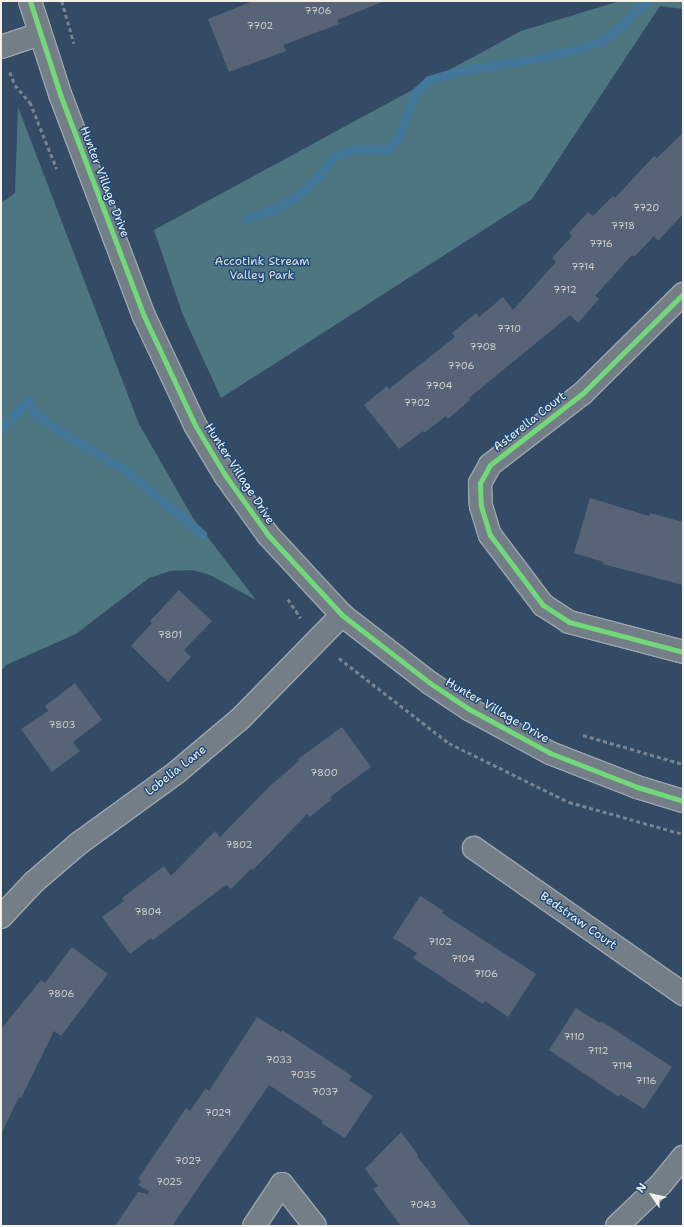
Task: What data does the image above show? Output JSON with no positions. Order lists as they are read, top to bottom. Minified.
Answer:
{"streets":{"street":["Hunter Village Drive","Asterella Court","Lobelia Lane","Bedstraw Court"]},"crossings":[["Hunter Village Drive","Lobelia Lane"]],"parks":["Accotink Stream Valley Park"],"house_numbers":["7706","7702","7720","7718","7716","7714","7712","7710","7708","7706","7704","7702","7801","7803","7800","7802","7804","7102","7104","7106","7806","7110","7112","7033","7114","7035","7116","7037","7029","7027","7025","7043"],"north":"top left"}
